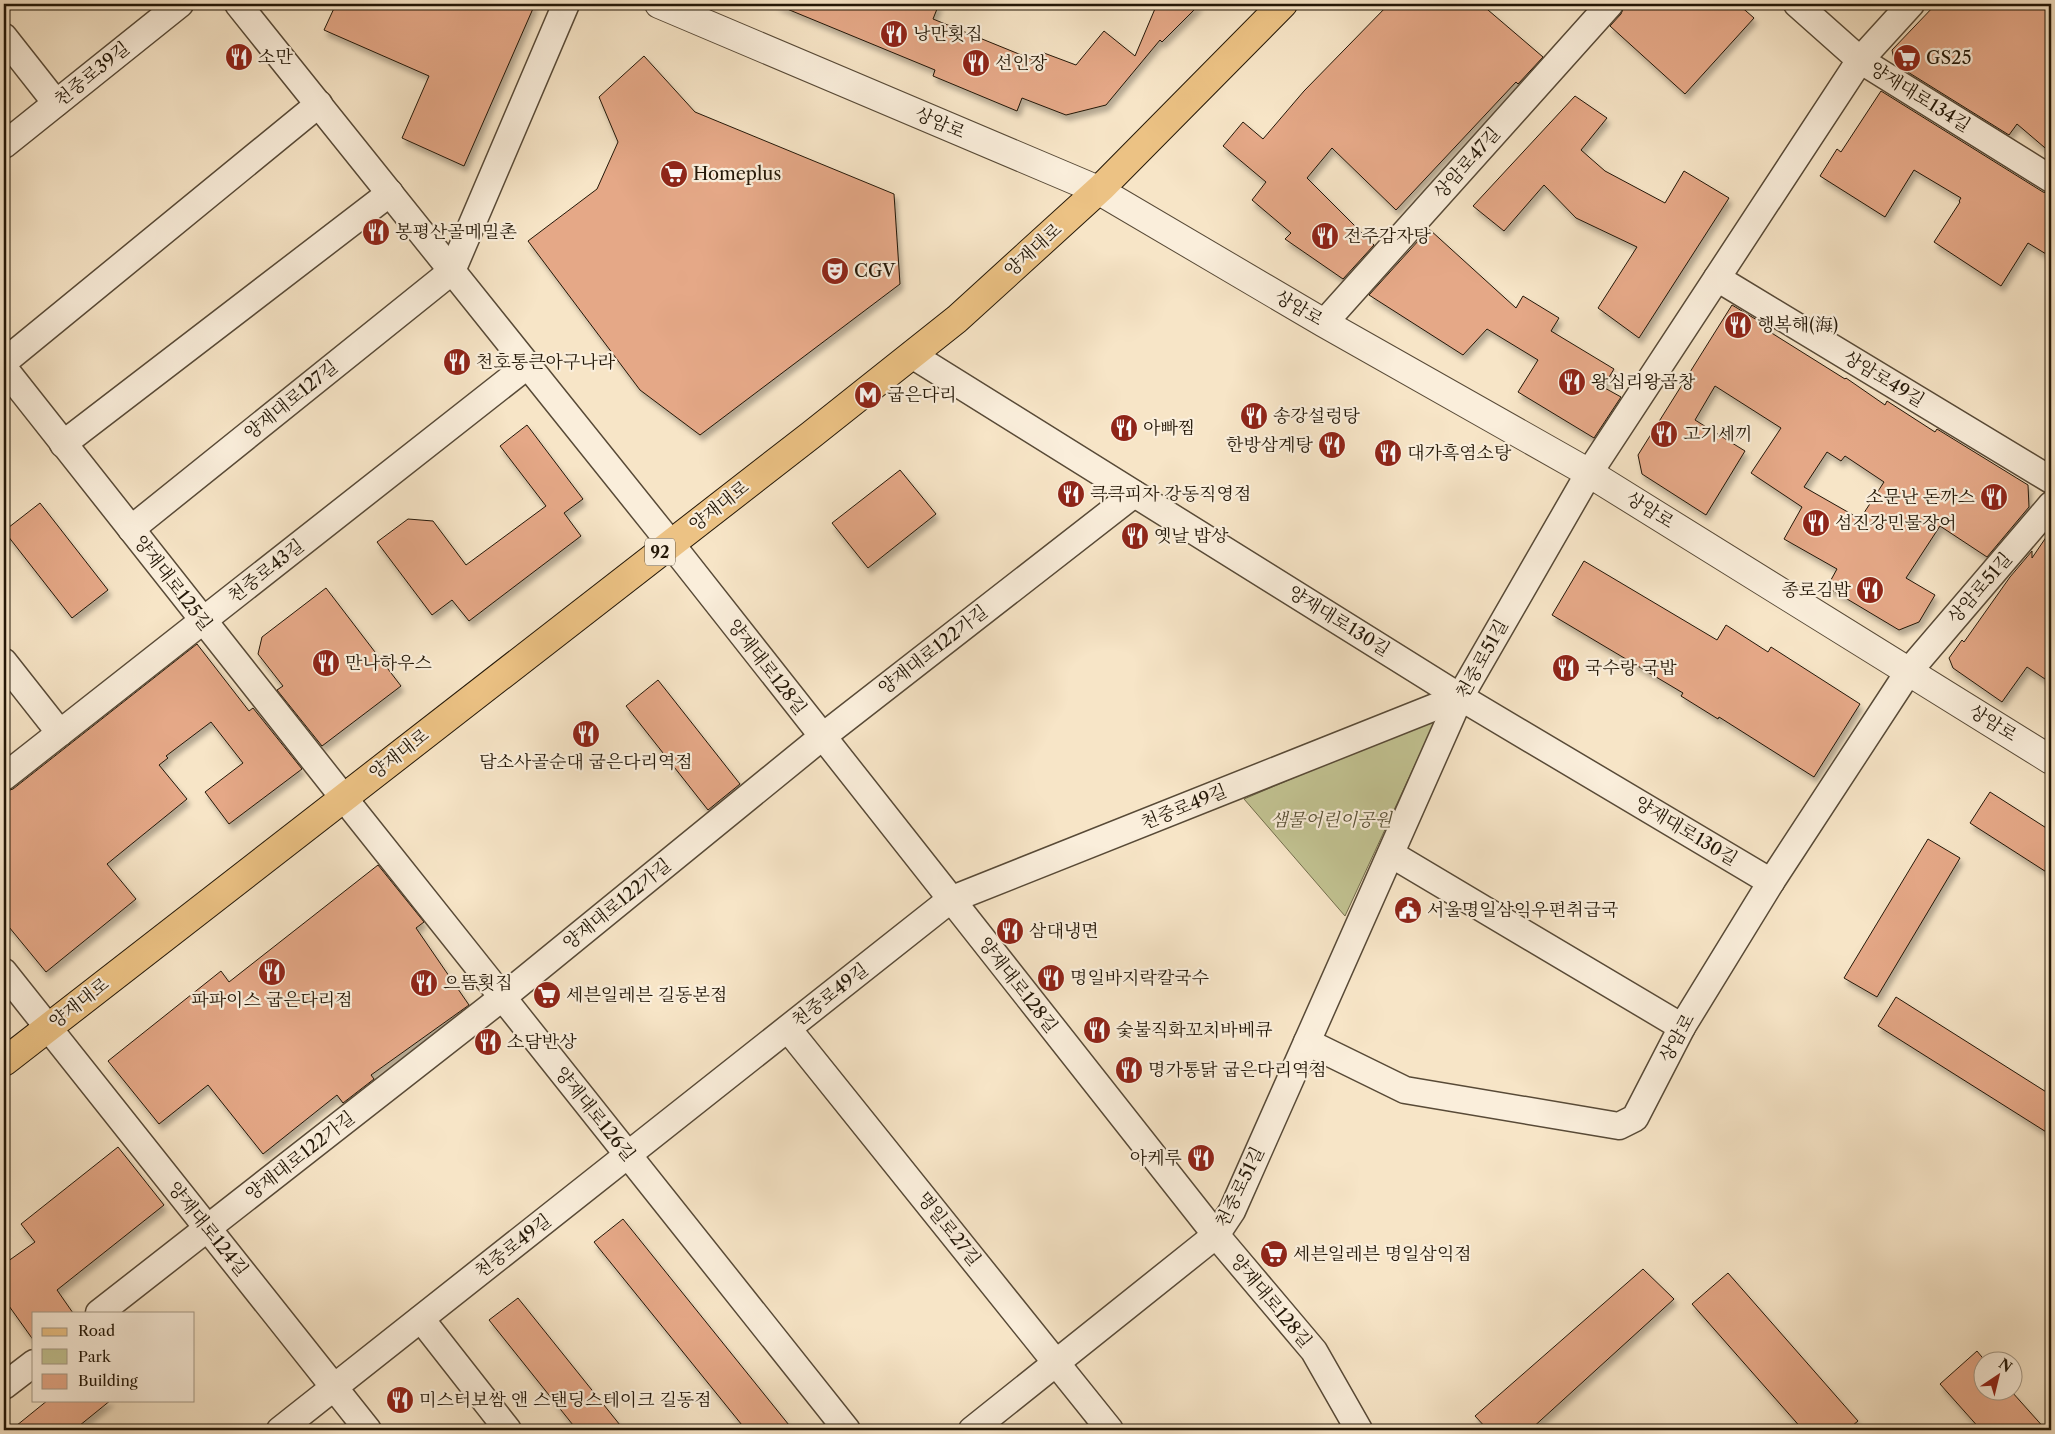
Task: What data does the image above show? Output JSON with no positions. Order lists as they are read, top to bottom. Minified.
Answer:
{"streets":{"main road":["양재대로","92"],"street":["천중로39길","양재대로134길","상암로","상암로47길","상암로49길","양재대로127길","천중로43길","양재대로125길","상암로51길","양재대로130길","양재대로122가길","천중로51길","양재대로128길","천중로49길","양재대로126길","양재대로124길","명일로27길"]},"crossings":[["상암로","상암로47길"],["상암로","양재대로"],["상암로","상암로51길"],["상암로","양재대로130길"],["상암로","천중로51길"],["양재대로","양재대로125길"],["양재대로","양재대로130길"],["양재대로","양재대로128길"],["양재대로","양재대로126길"],["양재대로","양재대로124길"],["양재대로127길","양재대로125길"],["천중로43길","양재대로125길"],["양재대로125길","양재대로126길"],["양재대로130길","양재대로122가길"],["양재대로130길","천중로51길"],["양재대로130길","천중로49길"],["양재대로122가길","양재대로128길"],["양재대로122가길","양재대로126길"],["양재대로122가길","양재대로124길"],["천중로51길","양재대로128길"],["천중로51길","천중로49길"],["천중로51길","명일로27길"],["양재대로128길","천중로49길"],["천중로49길","양재대로126길"],["천중로49길","양재대로124길"],["천중로49길","명일로27길"]],"parks":["샘물어린이공원"],"places":{"restaurant":["낭만횟집","소만","선인장","봉평산골메밀촌","전주감자탕","행복해(海)","천호통큰아구나라","왕십리왕곱창","송강설렁탕","아빠찜","고기세끼","한방삼계탕","대가흑염소탕","큭큭피자 강동직영점","소문난 돈까스","섬진강민물장어","옛날 밥상","종로김밥","만나하우스","국수랑 국밥","담소사골순대 굽은다리역점","삼대냉면","파파이스 굽은다리점","명일바지락칼국수","으뜸횟집","숯불직화꼬치바베큐","소담반상","명가통닭 굽은다리역점","아케루","미스터보쌈 앤 스탠딩스테이크 길동점"],"supermarket":["GS25","Homeplus","세븐일레븐 길동본점","세븐일레븐 명일삼익점"],"theatre":["CGV"],"metro station":["굽은다리"],"public building":["서울명일삼익우편취급국"]},"legend":["Road","Park","Building"],"north":"top right"}
